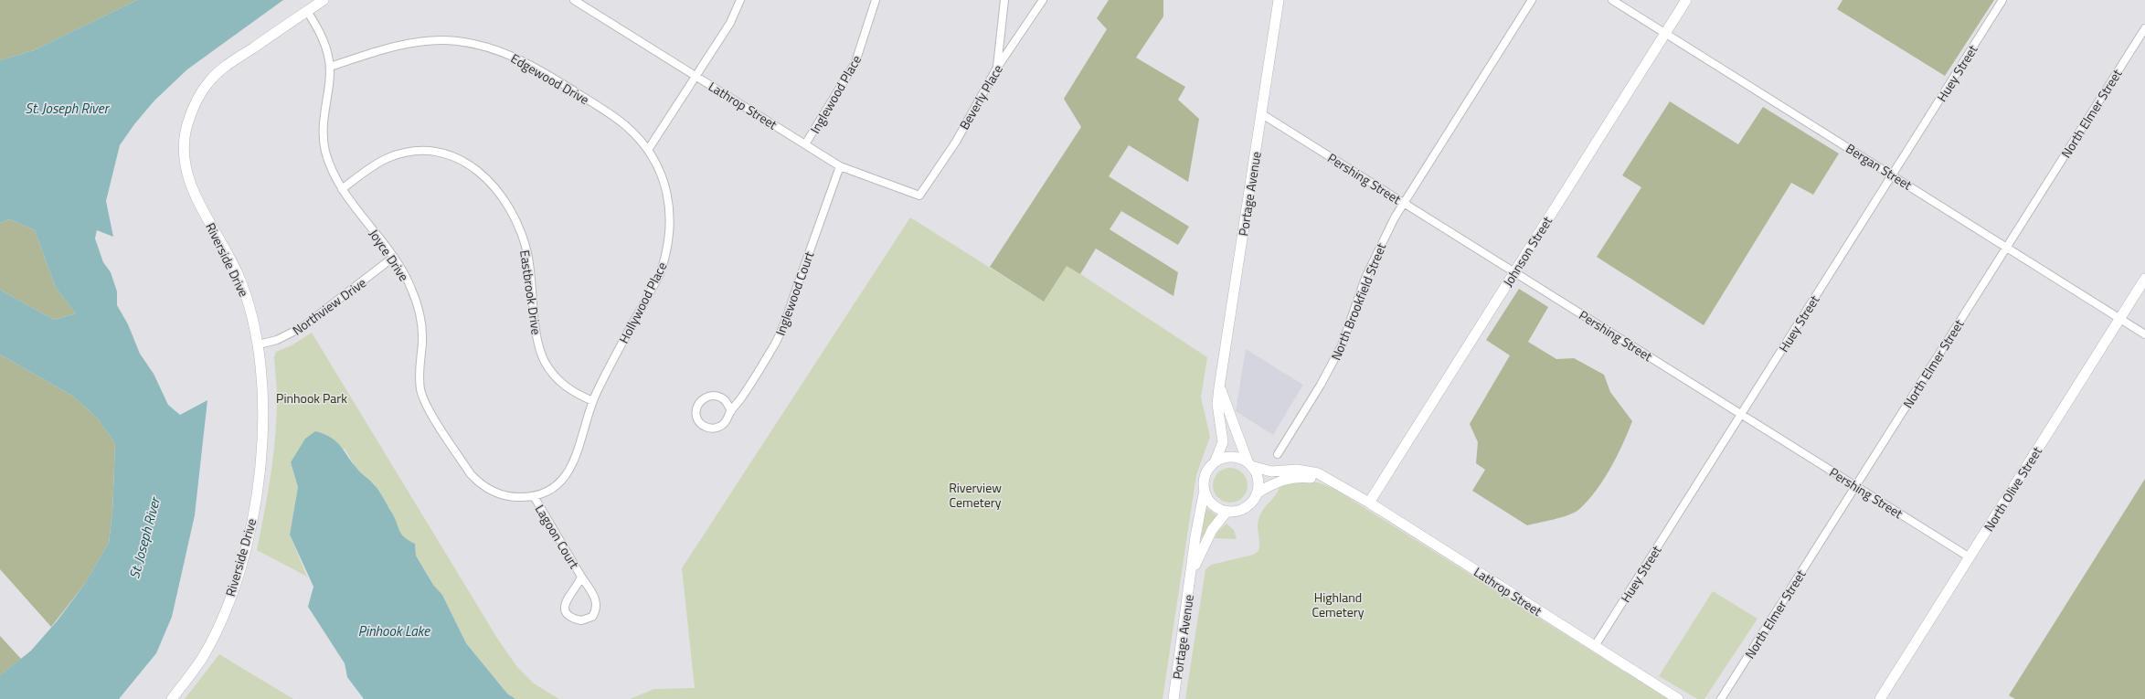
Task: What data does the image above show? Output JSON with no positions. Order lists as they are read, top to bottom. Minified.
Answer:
{"streets":{"street":["Huey Street","Edgewood Drive","Inglewood Place","Beverly Place","Lathrop Street","North Elmer Street","Bergan Street","Pershing Street","Portage Avenue","Johnson Street","Joyce Drive","Riverside Drive","Eastbrook Drive","Inglewood Court","North Brookfield Street","Hollywood Place","Northview Drive","North Olive Street","Lagoon Court"]},"crossings":[["Huey Street","Lathrop Street"],["Huey Street","Bergan Street"],["Huey Street","Pershing Street"],["Edgewood Drive","Joyce Drive"],["Edgewood Drive","Hollywood Place"],["Inglewood Place","Lathrop Street"],["Beverly Place","Lathrop Street"],["Lathrop Street","Portage Avenue"],["Lathrop Street","Johnson Street"],["Lathrop Street","Inglewood Court"],["North Elmer Street","Bergan Street"],["North Elmer Street","Pershing Street"],["Bergan Street","Johnson Street"],["Bergan Street","North Olive Street"],["Pershing Street","Portage Avenue"],["Pershing Street","Johnson Street"],["Pershing Street","North Brookfield Street"],["Pershing Street","North Olive Street"],["Joyce Drive","Riverside Drive"],["Joyce Drive","Eastbrook Drive"],["Joyce Drive","Hollywood Place"],["Joyce Drive","Northview Drive"],["Joyce Drive","Lagoon Court"],["Riverside Drive","Northview Drive"],["Eastbrook Drive","Hollywood Place"],["Hollywood Place","Lagoon Court"]],"water":["St. Joseph River","Pinhook Lake"],"parks":["Pinhook Park","Riverview Cemetery","Highland Cemetery"]}
